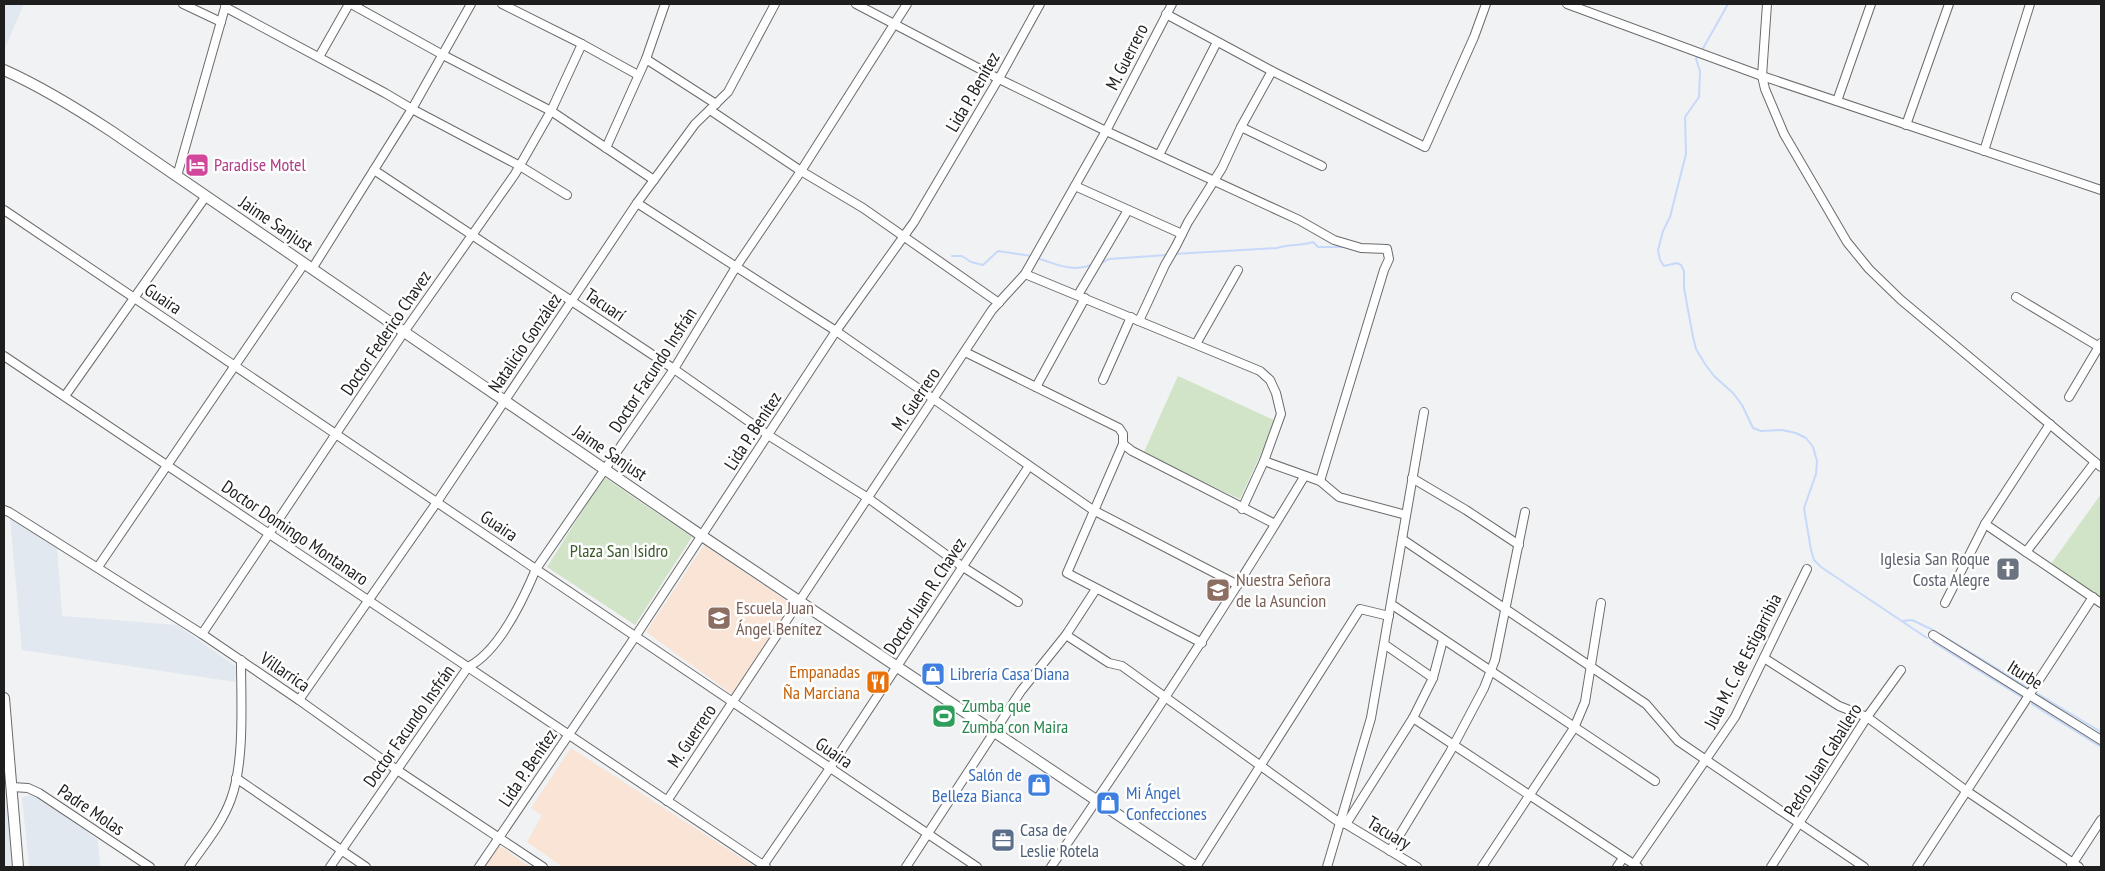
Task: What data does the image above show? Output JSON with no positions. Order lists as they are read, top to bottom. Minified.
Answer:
{"streets":{"main road":["Jaime Sanjust"],"street":["M. Guerrero","Lida P. Benítez","Guaira","Tacuarí","Doctor Federico Chavez","Natalicio González","Doctor Facundo Insfrán","Doctor Domingo Montanaro","Doctor Juan R. Chavez","Jula M. C. de Estigarribia","Villarrica","Iturbe","Pedro Juan Caballero","Padre Molas","Tacuary"]},"crossings":[["M. Guerrero","Jaime Sanjust"],["M. Guerrero","Guaira"],["M. Guerrero","Tacuarí"],["M. Guerrero","Doctor Domingo Montanaro"],["Lida P. Benítez","Jaime Sanjust"],["Lida P. Benítez","Guaira"],["Lida P. Benítez","Tacuarí"],["Lida P. Benítez","Doctor Domingo Montanaro"],["Lida P. Benítez","Villarrica"],["Jaime Sanjust","Doctor Federico Chavez"],["Jaime Sanjust","Natalicio González"],["Jaime Sanjust","Doctor Facundo Insfrán"],["Jaime Sanjust","Doctor Juan R. Chavez"],["Guaira","Doctor Federico Chavez"],["Guaira","Natalicio González"],["Guaira","Doctor Facundo Insfrán"],["Guaira","Doctor Juan R. Chavez"],["Tacuarí","Doctor Federico Chavez"],["Tacuarí","Natalicio González"],["Tacuarí","Doctor Facundo Insfrán"],["Tacuarí","Doctor Juan R. Chavez"],["Doctor Federico Chavez","Doctor Domingo Montanaro"],["Doctor Federico Chavez","Villarrica"],["Natalicio González","Doctor Domingo Montanaro"],["Natalicio González","Villarrica"],["Doctor Facundo Insfrán","Doctor Domingo Montanaro"],["Doctor Facundo Insfrán","Villarrica"],["Doctor Domingo Montanaro","Doctor Juan R. Chavez"]],"parks":["Plaza San Isidro"],"places":{"hotel":["Paradise Motel"],"church":["Iglesia San Roque Costa Alegre"],"school or university":["Nuestra Señora de la Asuncion","Escuela Juan Ángel Benítez"],"shop":["Librería Casa Diana","Salón de Belleza Bianca","Mi Ángel Confecciones"],"restaurant":["Empanadas Ña Marciana"],"sports":["Zumba que Zumba con Maira"],"office":["Casa de Leslie Rotela"]}}
